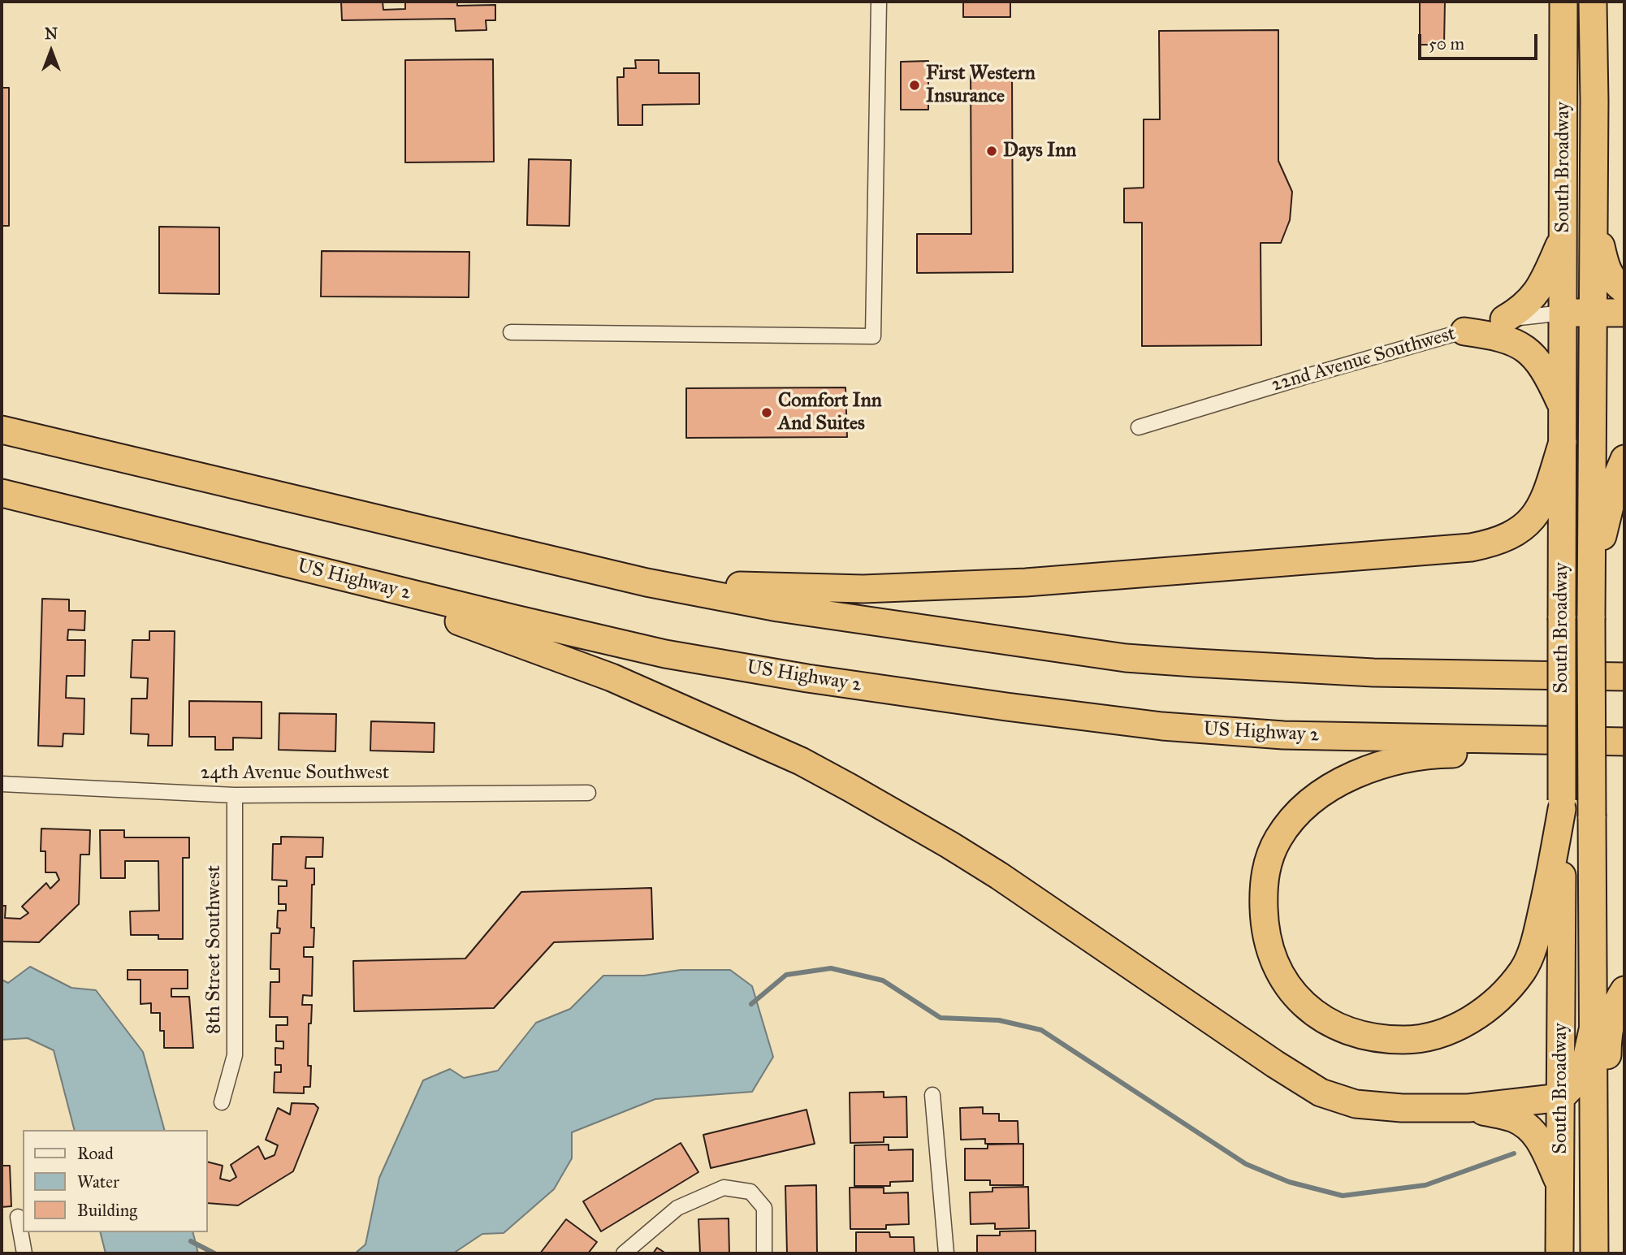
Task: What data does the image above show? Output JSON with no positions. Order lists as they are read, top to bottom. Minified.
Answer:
{"streets":{"highway":["South Broadway","22nd Avenue Southwest","US Highway 2"],"street":["24th Avenue Southwest","8th Street Southwest"]},"crossings":[["South Broadway","22nd Avenue Southwest"],["24th Avenue Southwest","8th Street Southwest"]],"places":["First Western Insurance","Days Inn","Comfort Inn And Suites"],"legend":["Road","Water","Building"],"scale_bar":"50 m","north":"top"}
